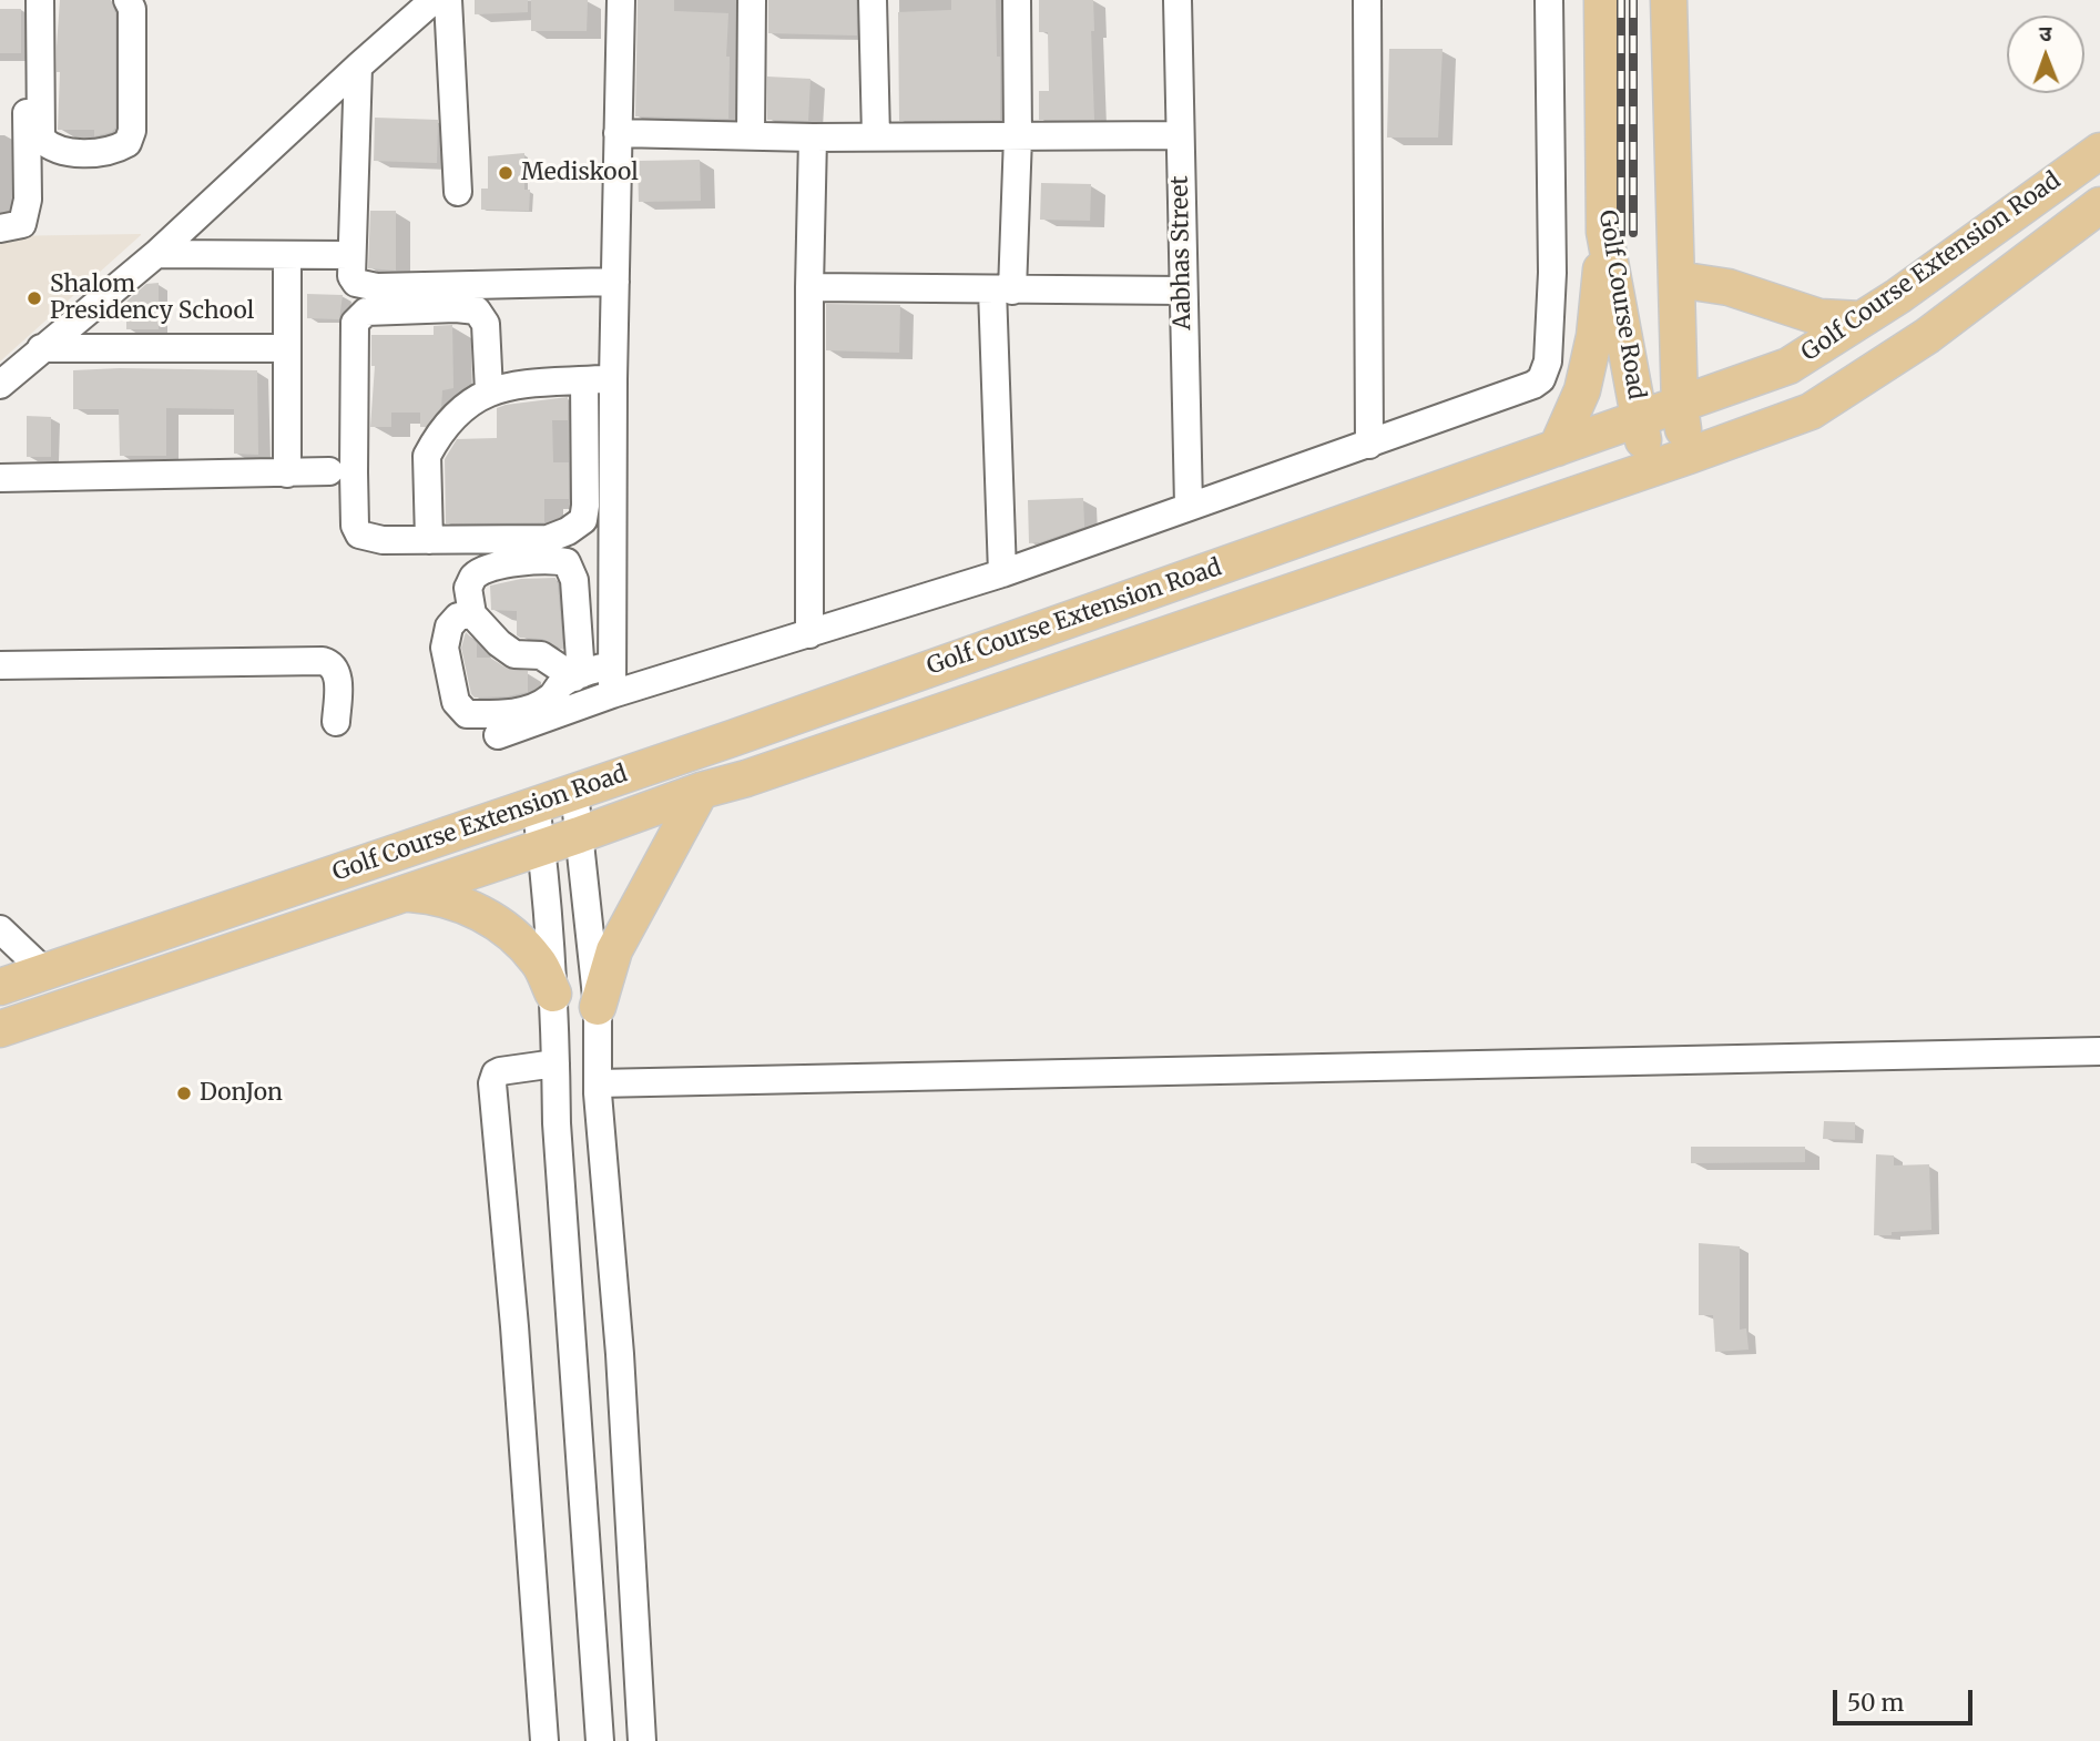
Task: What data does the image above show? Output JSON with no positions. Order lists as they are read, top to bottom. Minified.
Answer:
{"streets":{"main road":["Golf Course Extension Road","Golf Course Road"],"street":["Aabhas Street"]},"crossings":[["Golf Course Extension Road","Golf Course Road"]],"places":["Mediskool","Shalom Presidency School","DonJon"],"scale_bar":"50 m","north":"top"}
